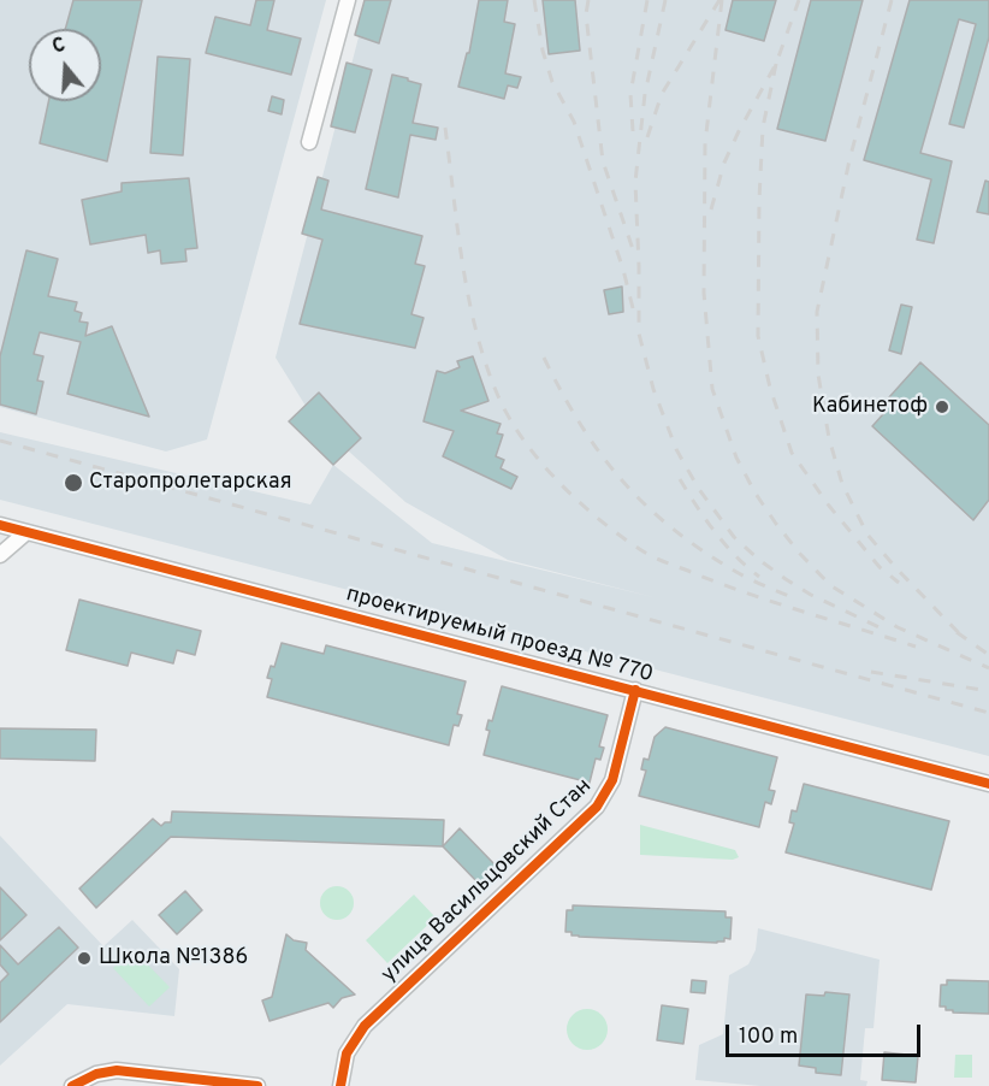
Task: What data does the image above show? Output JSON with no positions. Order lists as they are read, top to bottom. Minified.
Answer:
{"streets":{"street":["проектируемый проезд № 770","улица Васильцовский Стан"]},"crossings":[["проектируемый проезд № 770","улица Васильцовский Стан"]],"places":["Кабинетоф","Старопролетарская","Школа №1386"],"scale_bar":"100 m","north":"top"}
